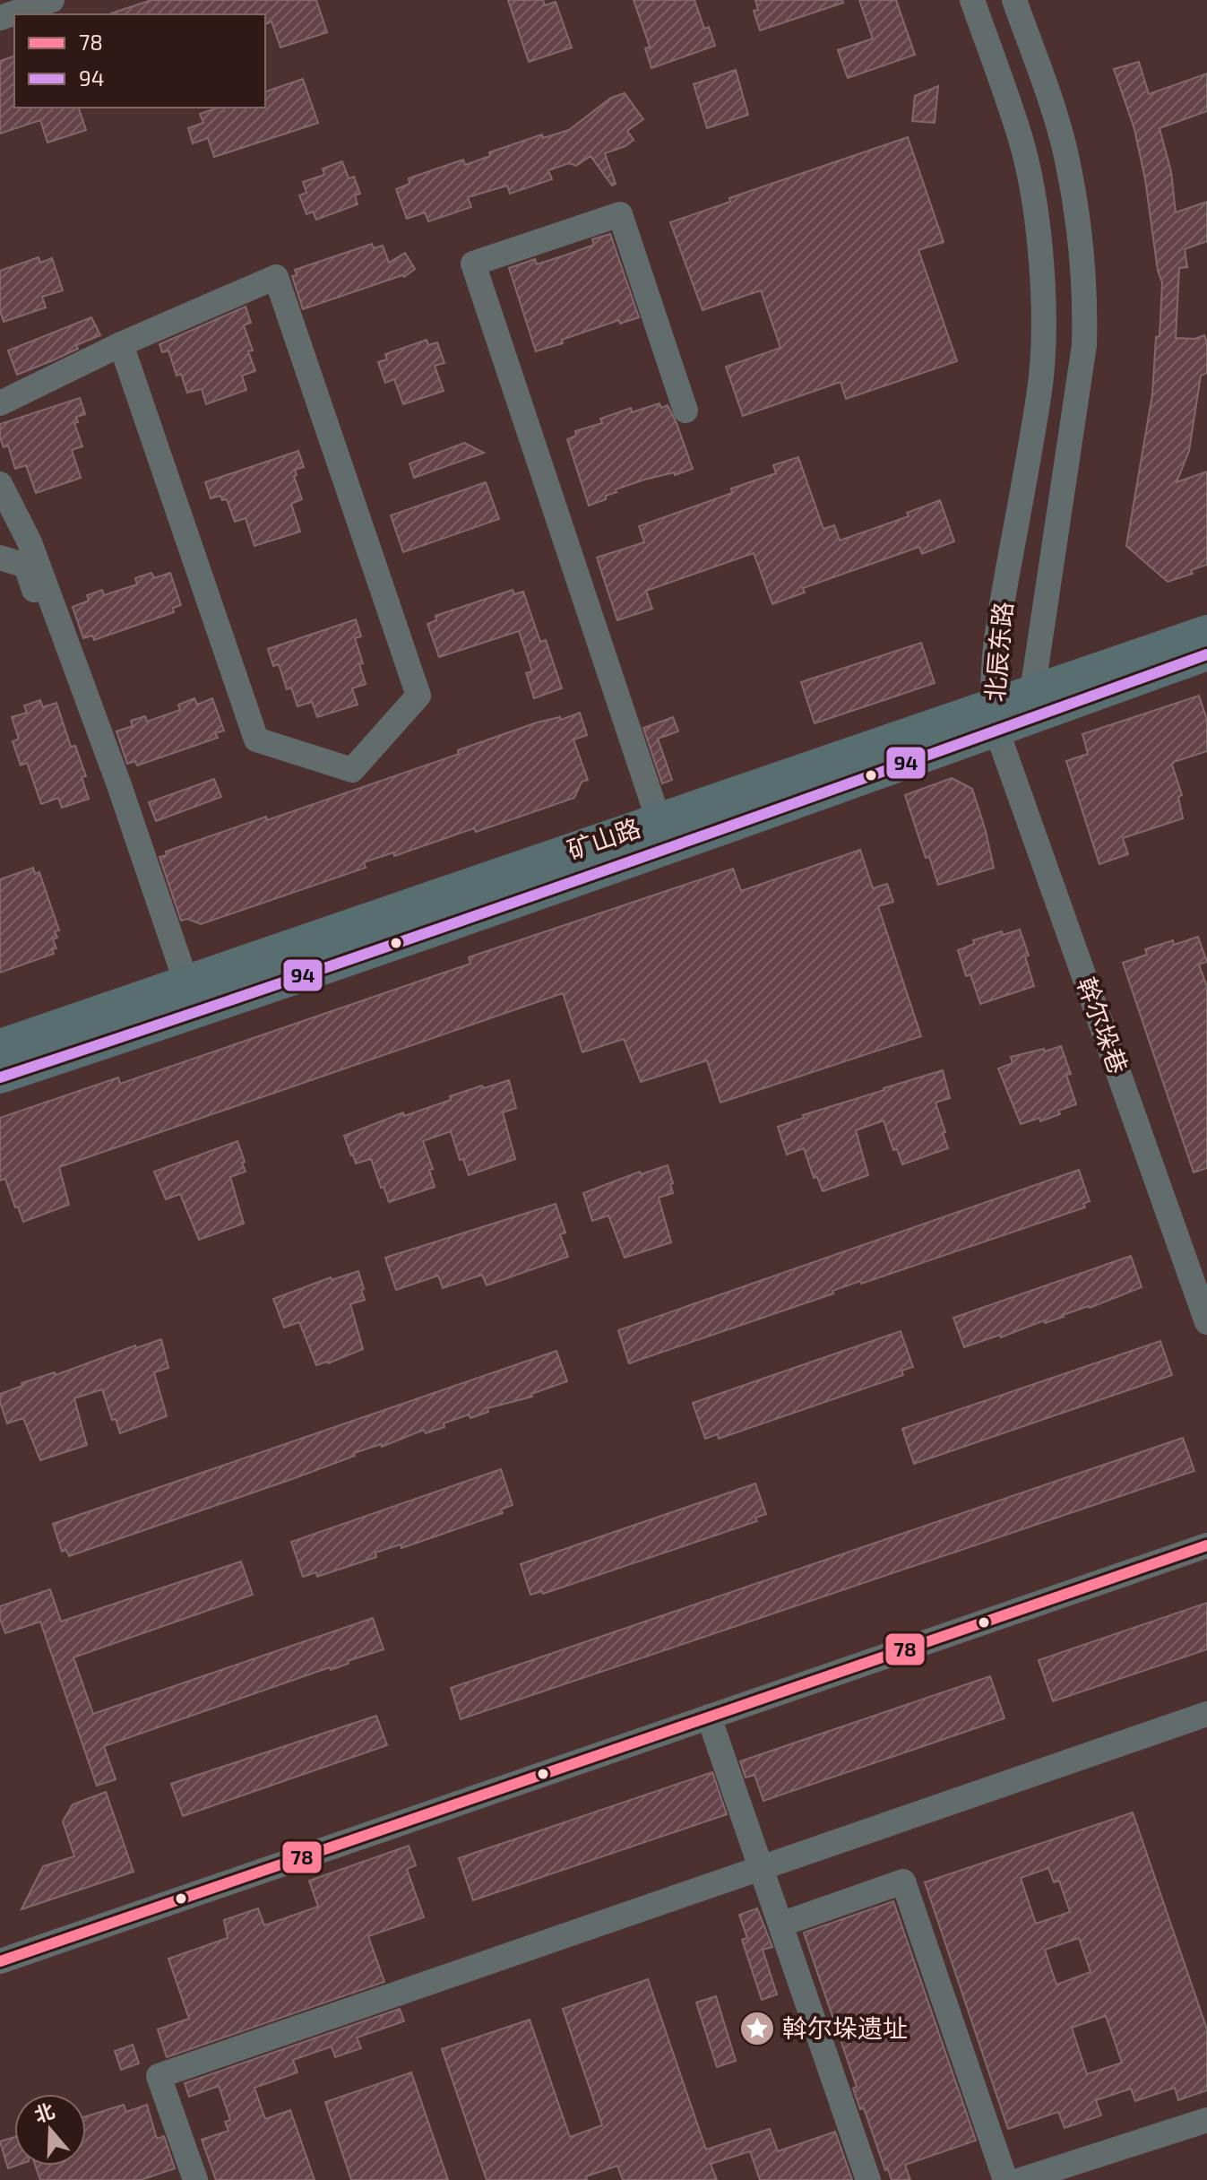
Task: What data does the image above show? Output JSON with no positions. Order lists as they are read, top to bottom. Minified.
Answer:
{"streets":{"main road":["矿山路"],"street":["北辰东路","幹尔垛巷"]},"crossings":[["北辰东路","矿山路"],["北辰东路","幹尔垛巷"],["矿山路","幹尔垛巷"]],"places":{"place":["斡尔垛遗址"]},"lines":["transit line 94","transit line 78"],"legend":["78","94"],"north":"top"}
